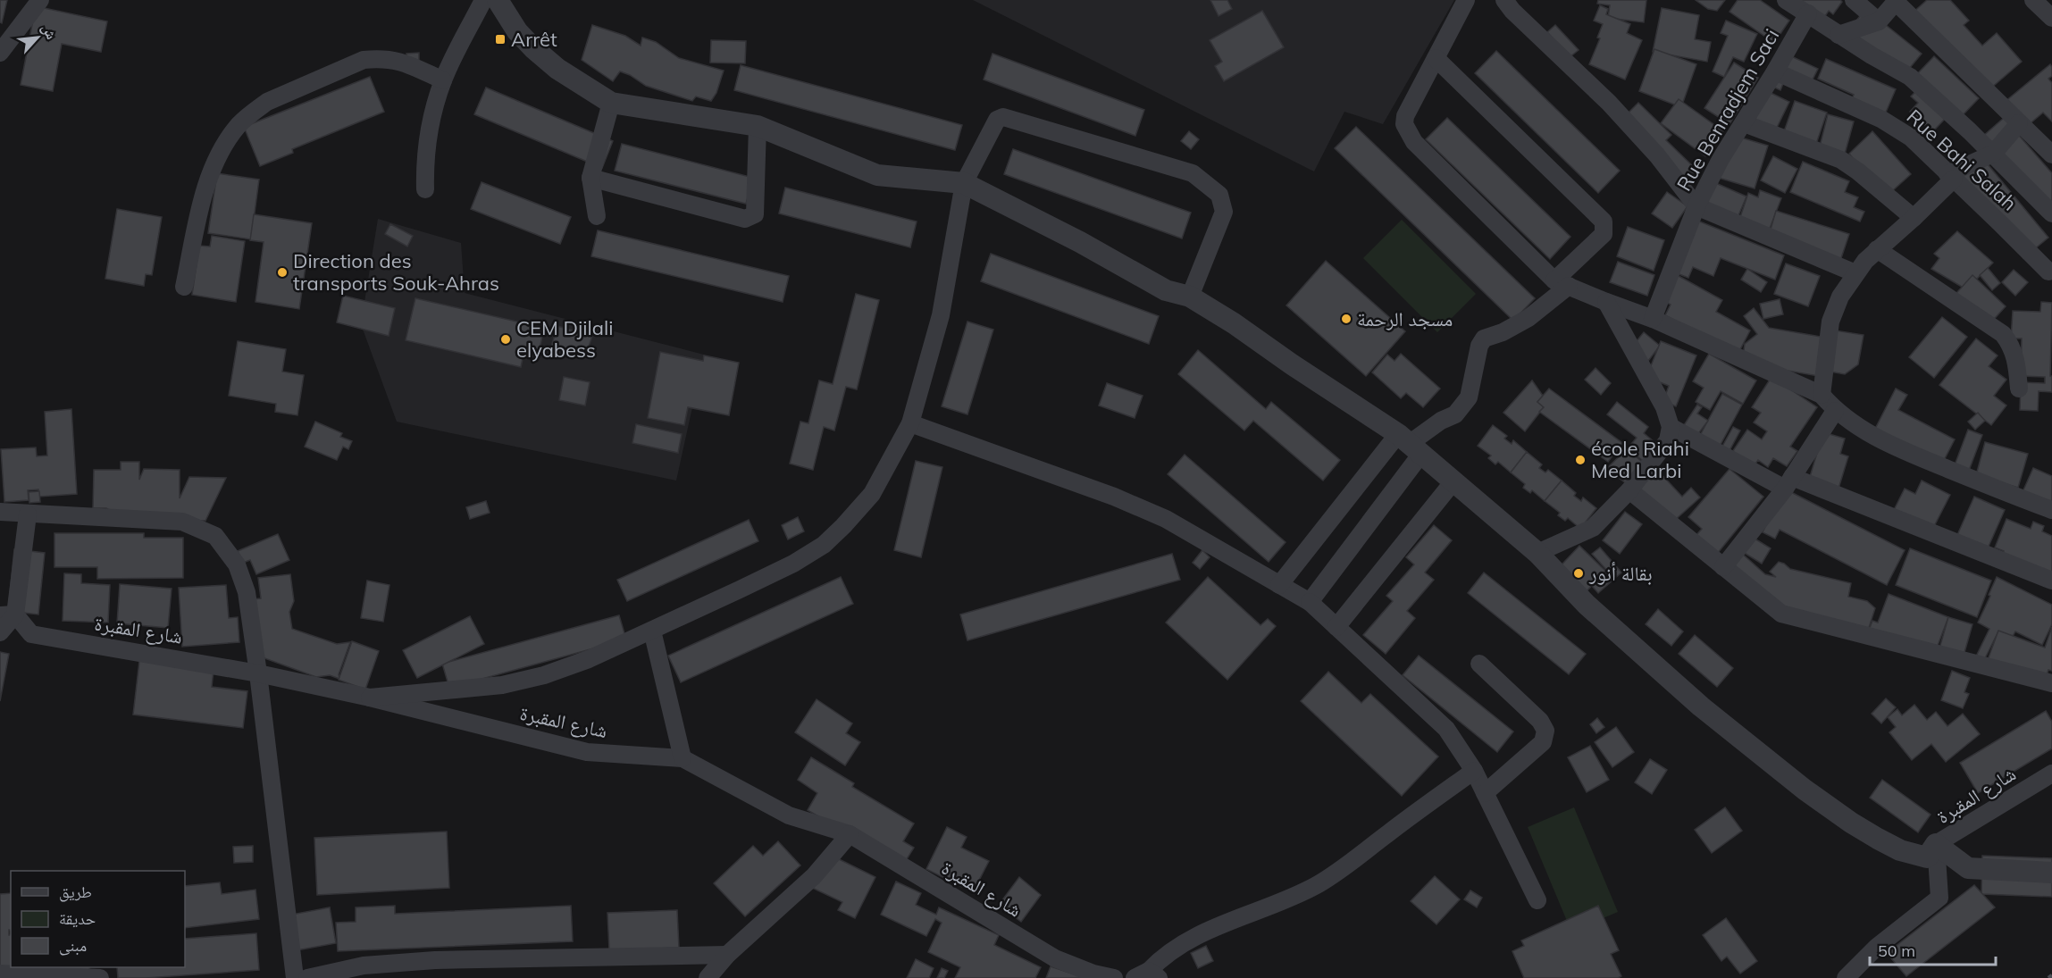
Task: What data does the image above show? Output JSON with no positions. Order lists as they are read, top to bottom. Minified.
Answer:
{"streets":{"street":["Rue Benradjem Saci","Rue Bahi Salah","شارع المقبرة"]},"crossings":[["Rue Benradjem Saci","Rue Bahi Salah"]],"places":{"transit":["Arrêt"],"other":["Direction des transports Souk-Ahras","مسجد الرحمة","CEM Djilali elyabess","école Riahi Med Larbi","بقالة أنور"]},"legend":["طريق","حديقة","مبنى"],"scale_bar":"50 m","north":"top right"}
